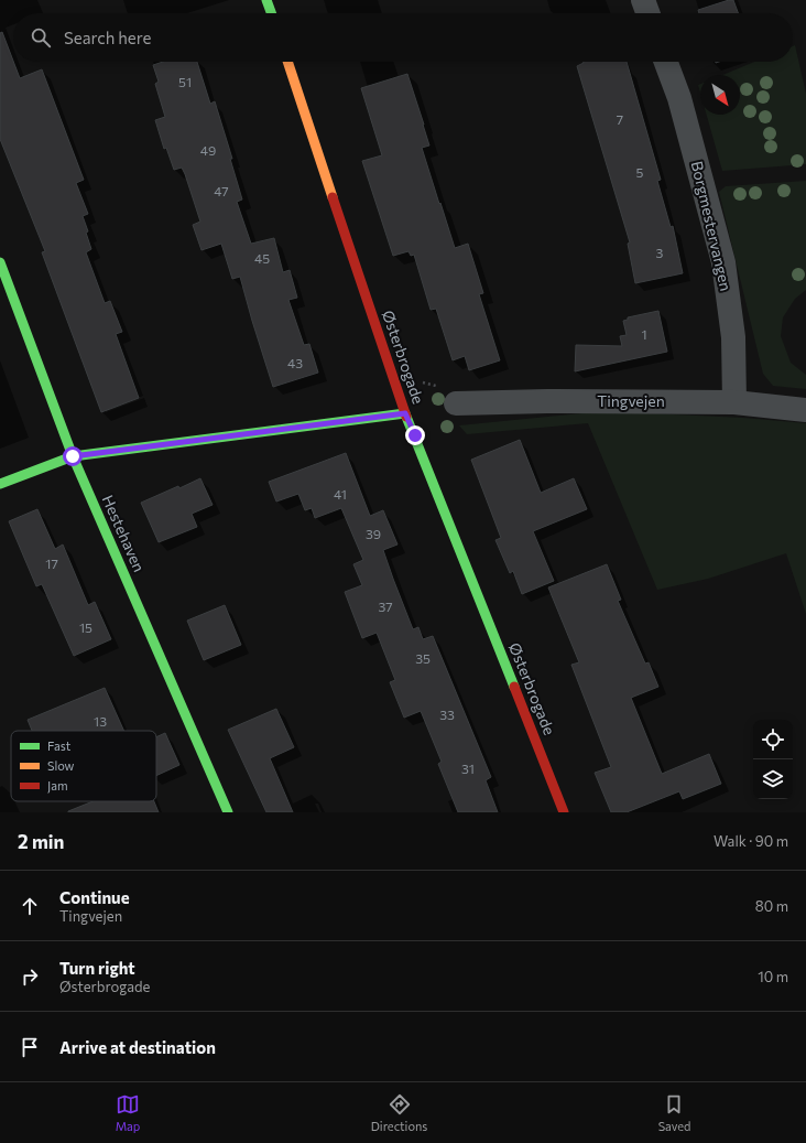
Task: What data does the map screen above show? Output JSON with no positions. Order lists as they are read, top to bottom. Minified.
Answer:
{"streets":{"street":["Borgmestervangen","Østerbrogade","Tingvejen","Hestehaven"]},"crossings":[["Borgmestervangen","Tingvejen"]],"house_numbers":["51","7","49","5","47","3","45","1","43","41","39","17","37","15","35","33","13","31"],"legend":["Fast","Slow","Jam"],"north":"bottom right","page":{"search":"Search here","heading":["2 min","Walk · 90 m"],"list":[["Continue","Tingvejen","80 m"],["Turn right","Østerbrogade","10 m"],"Arrive at destination"],"nav":["Map","Directions","Saved"]}}
